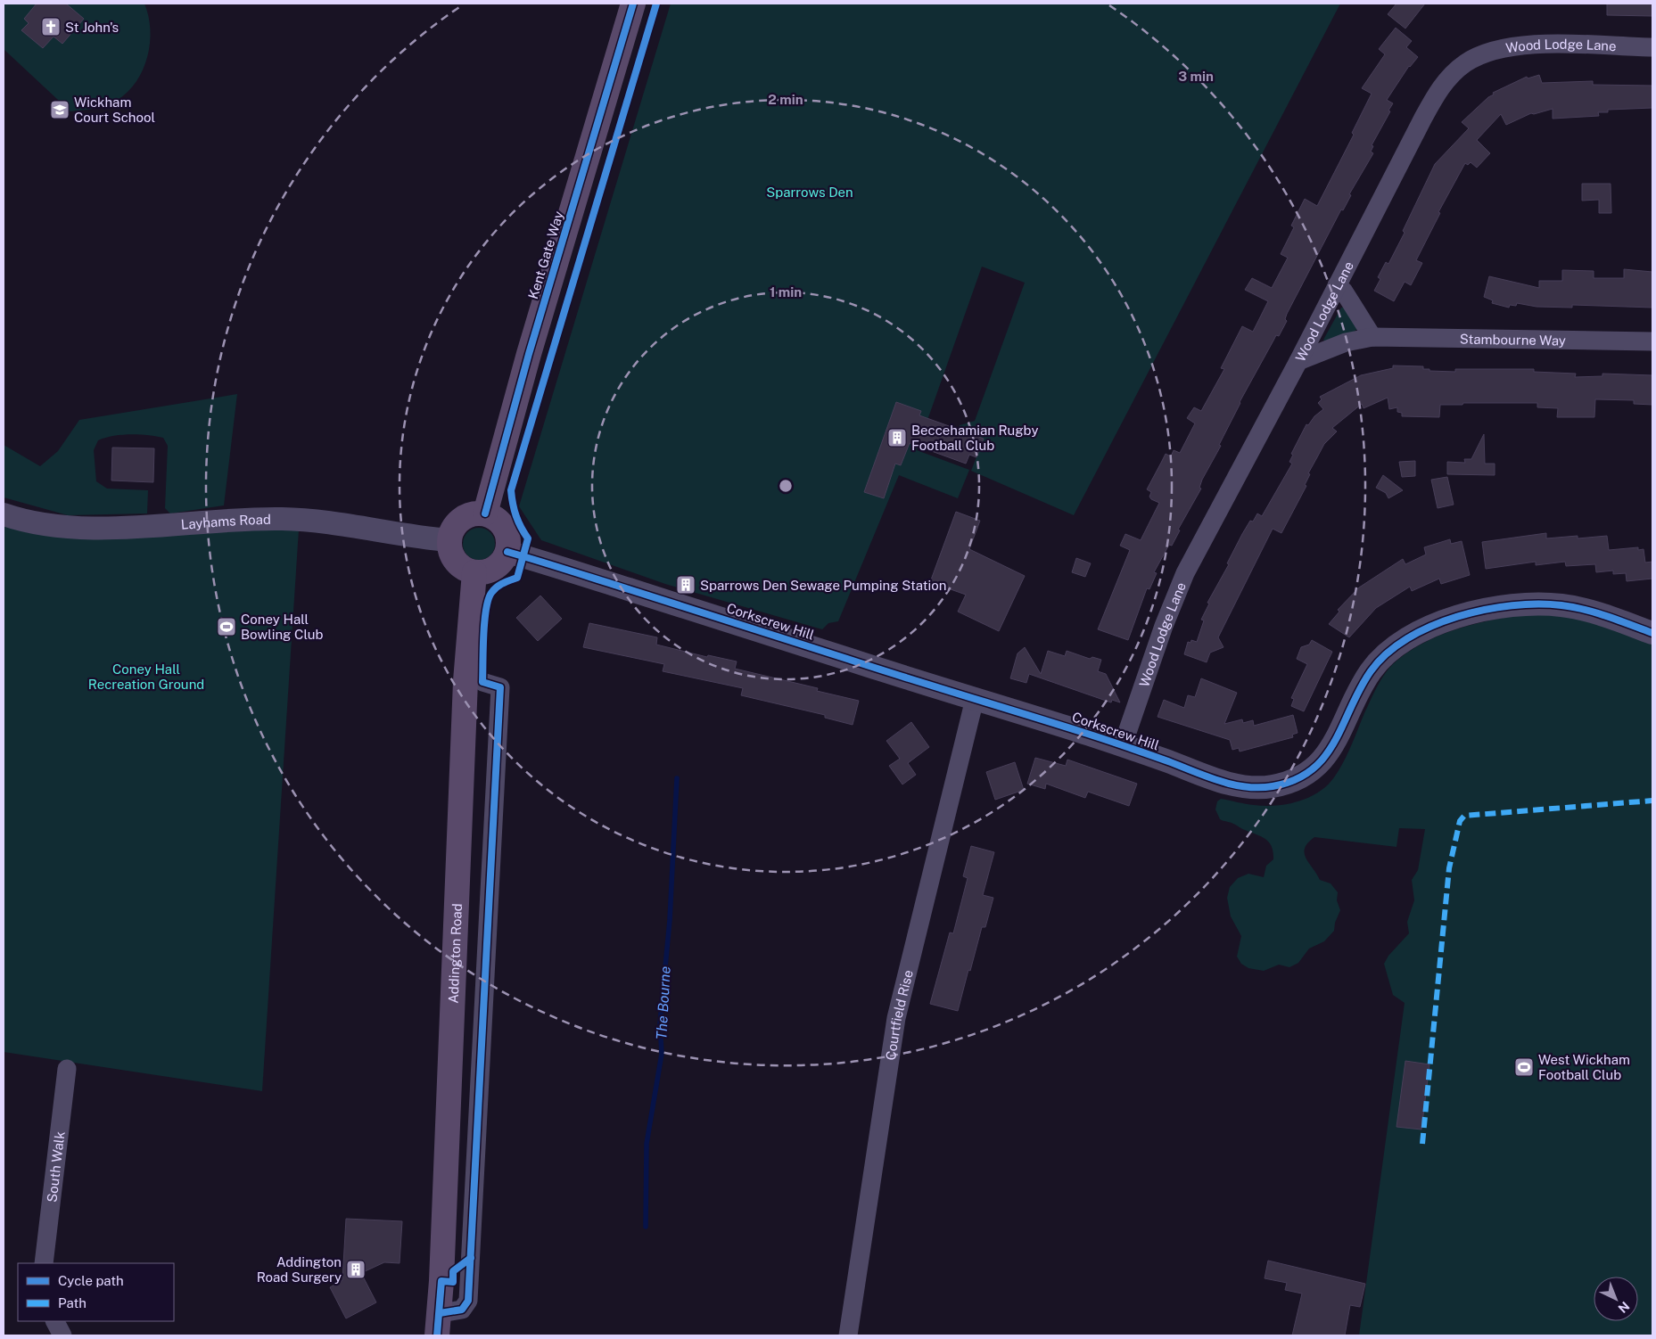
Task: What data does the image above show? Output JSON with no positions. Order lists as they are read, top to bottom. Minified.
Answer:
{"streets":{"main road":["Kent Gate Way","Addington Road"],"street":["Wood Lodge Lane","Stambourne Way","Layhams Road","Corkscrew Hill","Courtfield Rise","South Walk"]},"crossings":[["Wood Lodge Lane","Stambourne Way"],["Wood Lodge Lane","Corkscrew Hill"],["Kent Gate Way","Layhams Road"],["Kent Gate Way","Corkscrew Hill"],["Kent Gate Way","Addington Road"],["Layhams Road","Corkscrew Hill"],["Layhams Road","Addington Road"],["Corkscrew Hill","Addington Road"],["Corkscrew Hill","Courtfield Rise"]],"water":["The Bourne"],"parks":["Sparrows Den","Coney Hall Recreation Ground"],"places":{"church":["St John's"],"school or university":["Wickham Court School"],"building":["Beccehamian Rugby Football Club","Sparrows Den Sewage Pumping Station","Addington Road Surgery"],"sports":["Coney Hall Bowling Club","West Wickham Football Club"]},"legend":["Cycle path","Path"],"north":"bottom right","rings":["3 min","2 min","1 min"]}
